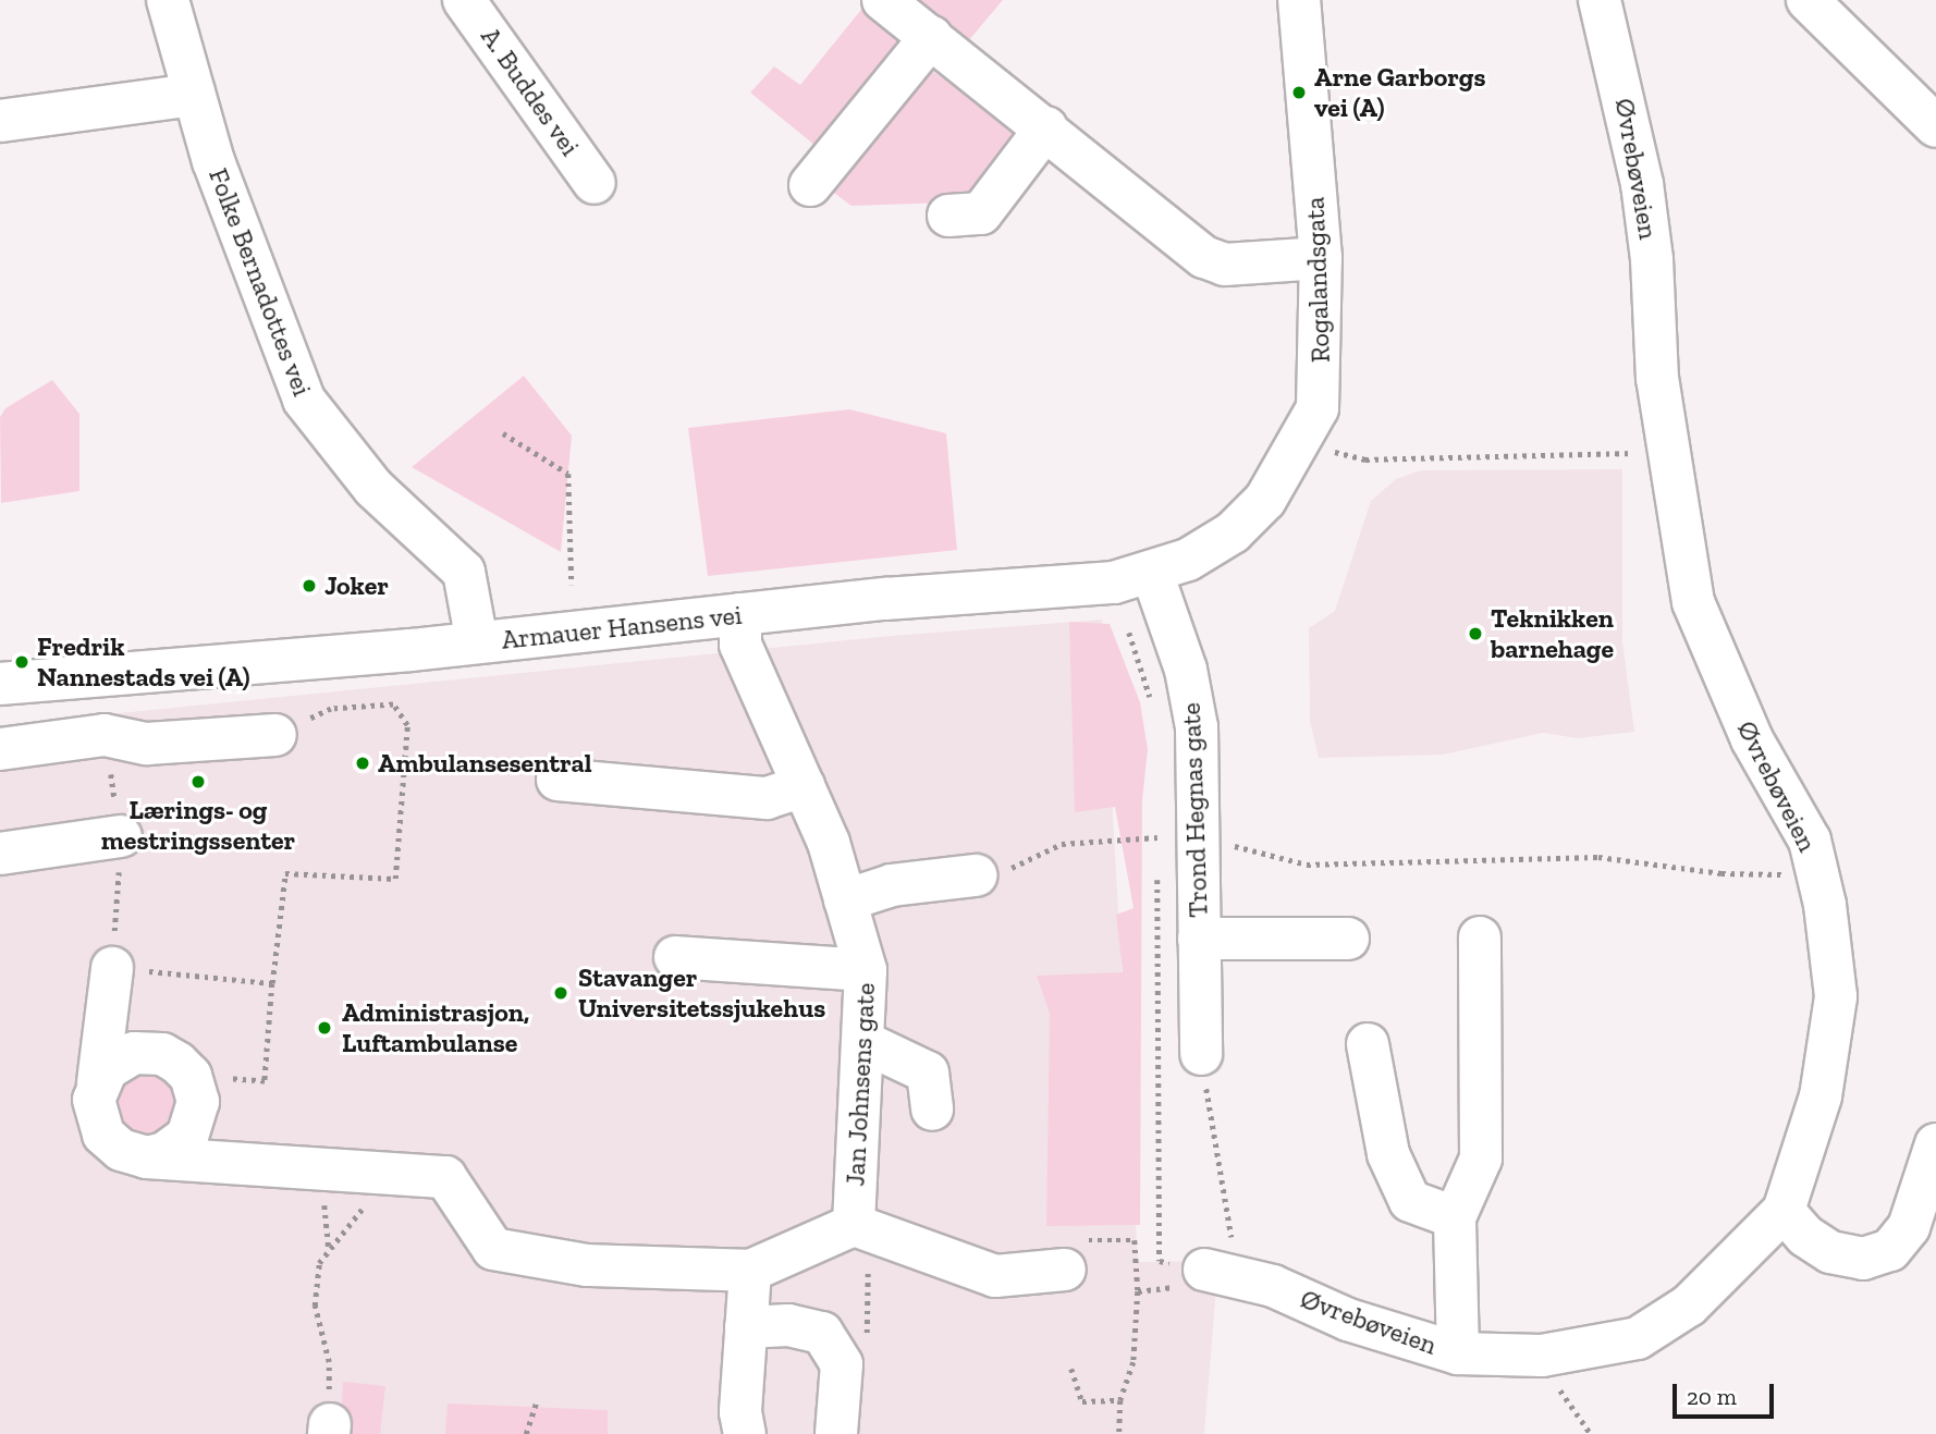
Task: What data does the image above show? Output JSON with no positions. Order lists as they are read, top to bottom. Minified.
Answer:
{"streets":{"street":["A. Buddes vei","Øvrebøveien","Rogalandsgata","Folke Bernadottes vei","Armauer Hansens vei","Trond Hegnas gate","Jan Johnsens gate"]},"crossings":[["Rogalandsgata","Armauer Hansens vei"],["Folke Bernadottes vei","Armauer Hansens vei"],["Armauer Hansens vei","Trond Hegnas gate"],["Armauer Hansens vei","Jan Johnsens gate"]],"places":["Arne Garborgs vei (A)","Joker","Teknikken barnehage","Fredrik Nannestads vei (A)","Ambulansesentral","Lærings- og mestringssenter","Stavanger Universitetssjukehus","Administrasjon, Luftambulanse"],"scale_bar":"20 m"}
